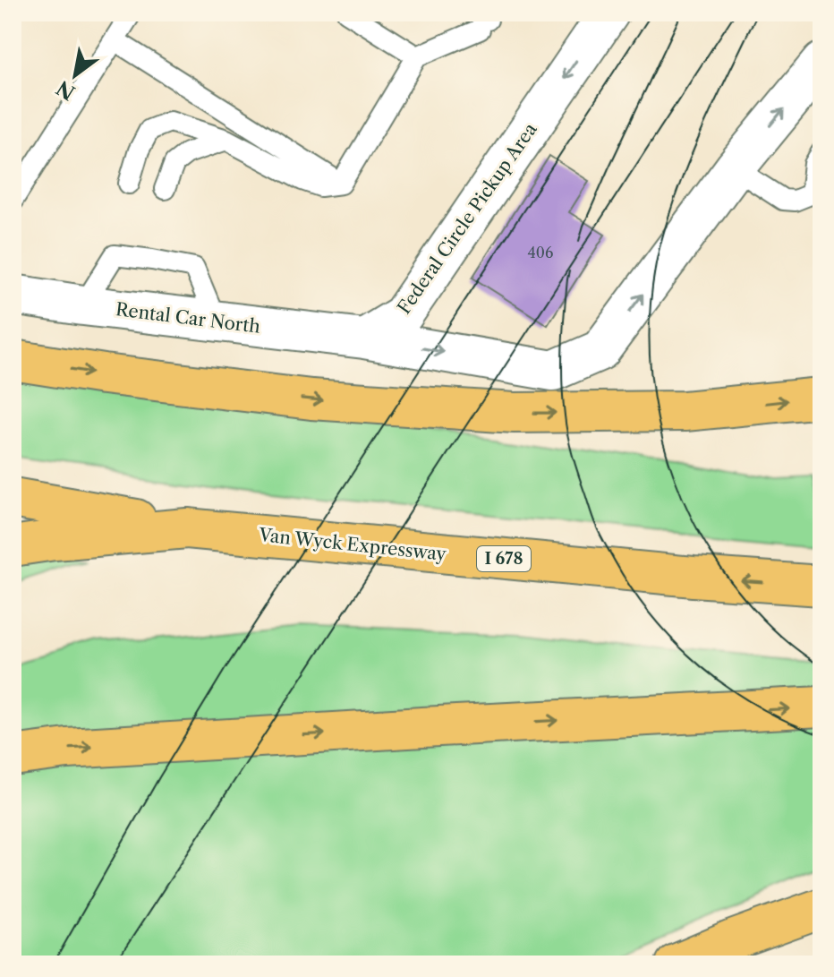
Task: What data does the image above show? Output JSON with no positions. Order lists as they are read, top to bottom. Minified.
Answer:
{"streets":{"highway":["Van Wyck Expressway","I 678"],"street":["Federal Circle Pickup Area","Rental Car North"]},"crossings":[["Federal Circle Pickup Area","Rental Car North"]],"one_way":["Federal Circle Pickup Area"],"house_numbers":["406"],"north":"bottom left"}
